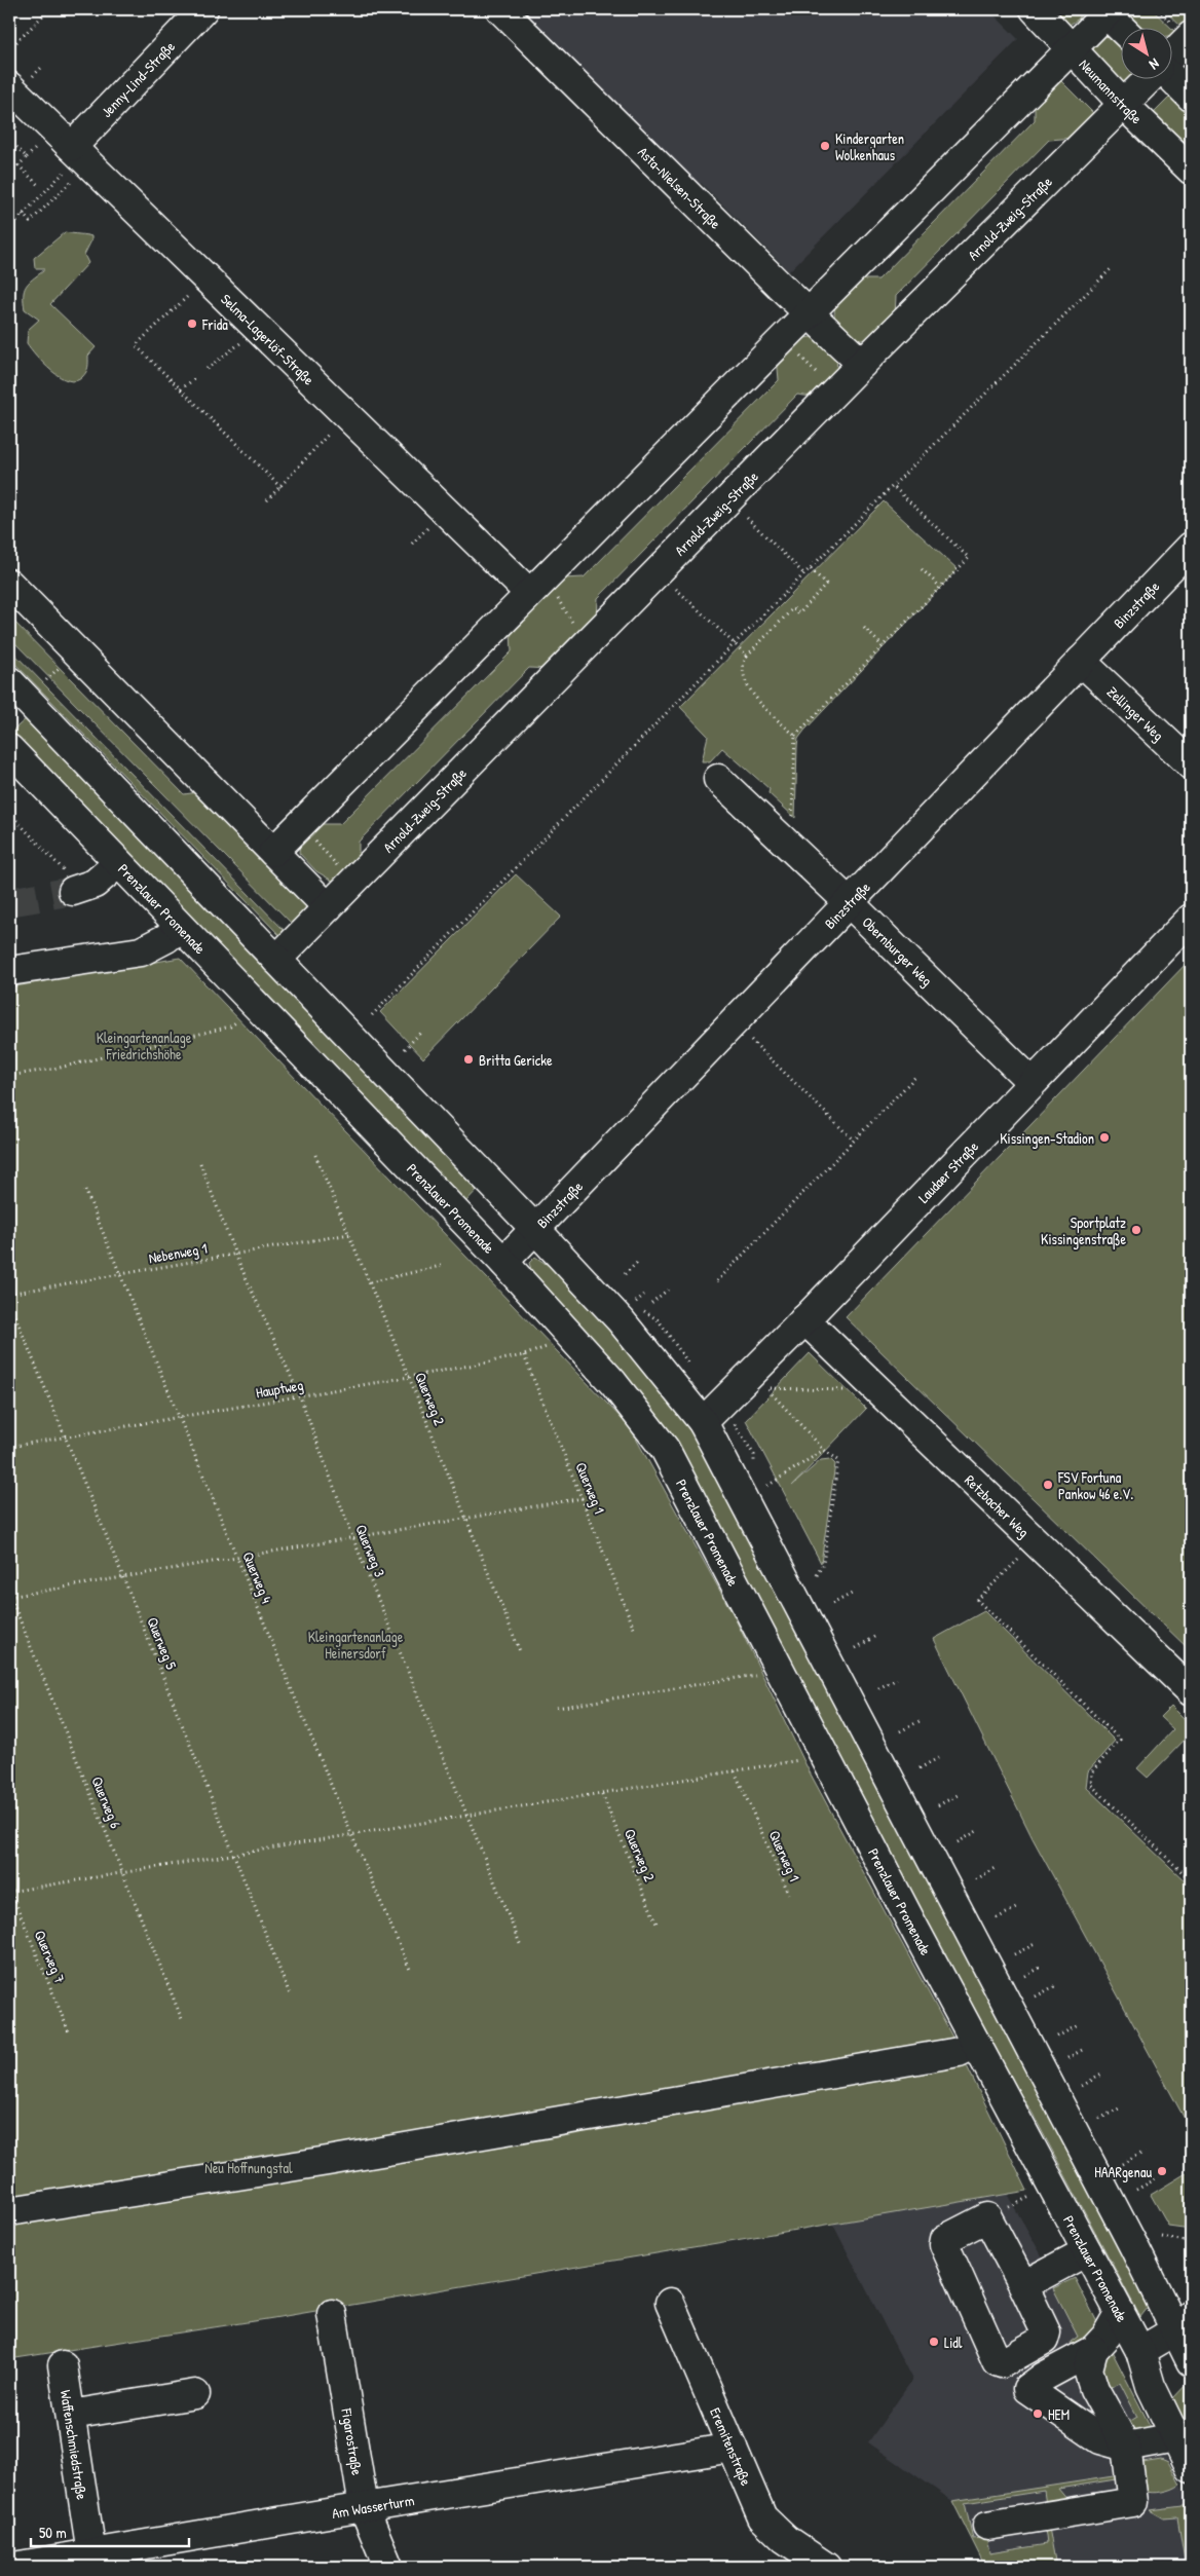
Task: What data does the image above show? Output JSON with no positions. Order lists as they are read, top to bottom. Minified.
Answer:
{"streets":{"street":["Jenny-Lind-Straße","Neumannstraße","Asta-Nielsen-Straße","Arnold-Zweig-Straße","Selma-Lagerlöf-Straße","Binzstraße","Zellinger Weg","Prenzlauer Promenade","Obernburger Weg","Laudaer Straße","Retzbacher Weg","Figarostraße","Waffenschmiedstraße","Eremitenstraße","Am Wasserturm"],"path":["Nebenweg 1","Hauptweg","Querweg 2","Querweg 1","Querweg 3","Querweg 4","Querweg 5","Querweg 6","Querweg 7"]},"crossings":[["Jenny-Lind-Straße","Selma-Lagerlöf-Straße"],["Neumannstraße","Arnold-Zweig-Straße"],["Asta-Nielsen-Straße","Arnold-Zweig-Straße"],["Binzstraße","Zellinger Weg"],["Binzstraße","Prenzlauer Promenade"],["Binzstraße","Obernburger Weg"],["Obernburger Weg","Laudaer Straße"],["Laudaer Straße","Retzbacher Weg"],["Nebenweg 1","Querweg 2"],["Nebenweg 1","Querweg 3"],["Nebenweg 1","Querweg 4"],["Hauptweg","Querweg 2"],["Hauptweg","Querweg 1"],["Hauptweg","Querweg 3"],["Hauptweg","Querweg 4"],["Hauptweg","Querweg 5"],["Figarostraße","Am Wasserturm"],["Waffenschmiedstraße","Am Wasserturm"],["Eremitenstraße","Am Wasserturm"]],"parks":["Kleingartenanlage Friedrichshöhe","Kleingartenanlage Heinersdorf","Neu Hoffnungstal"],"places":["Kindergarten Wolkenhaus","Frida","Britta Gericke","Kissingen-Stadion","Sportplatz Kissingenstraße","FSV Fortuna Pankow 46 e.V.","HAARgenau","Lidl","HEM"],"scale_bar":"50 m","north":"bottom right"}
